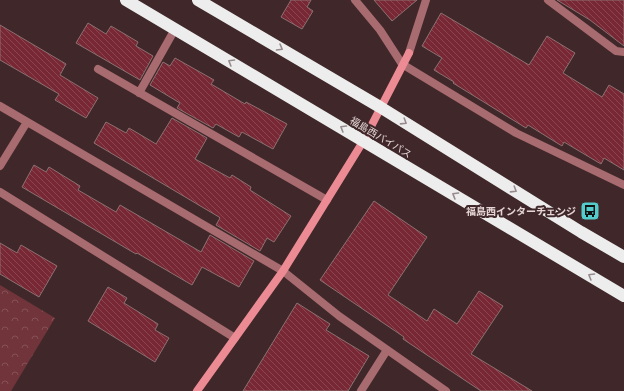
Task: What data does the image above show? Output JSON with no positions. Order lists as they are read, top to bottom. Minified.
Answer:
{"streets":{"highway":["福島西バイパス"]},"places":{"bus stop":["福島西インターチェンジ"]}}
